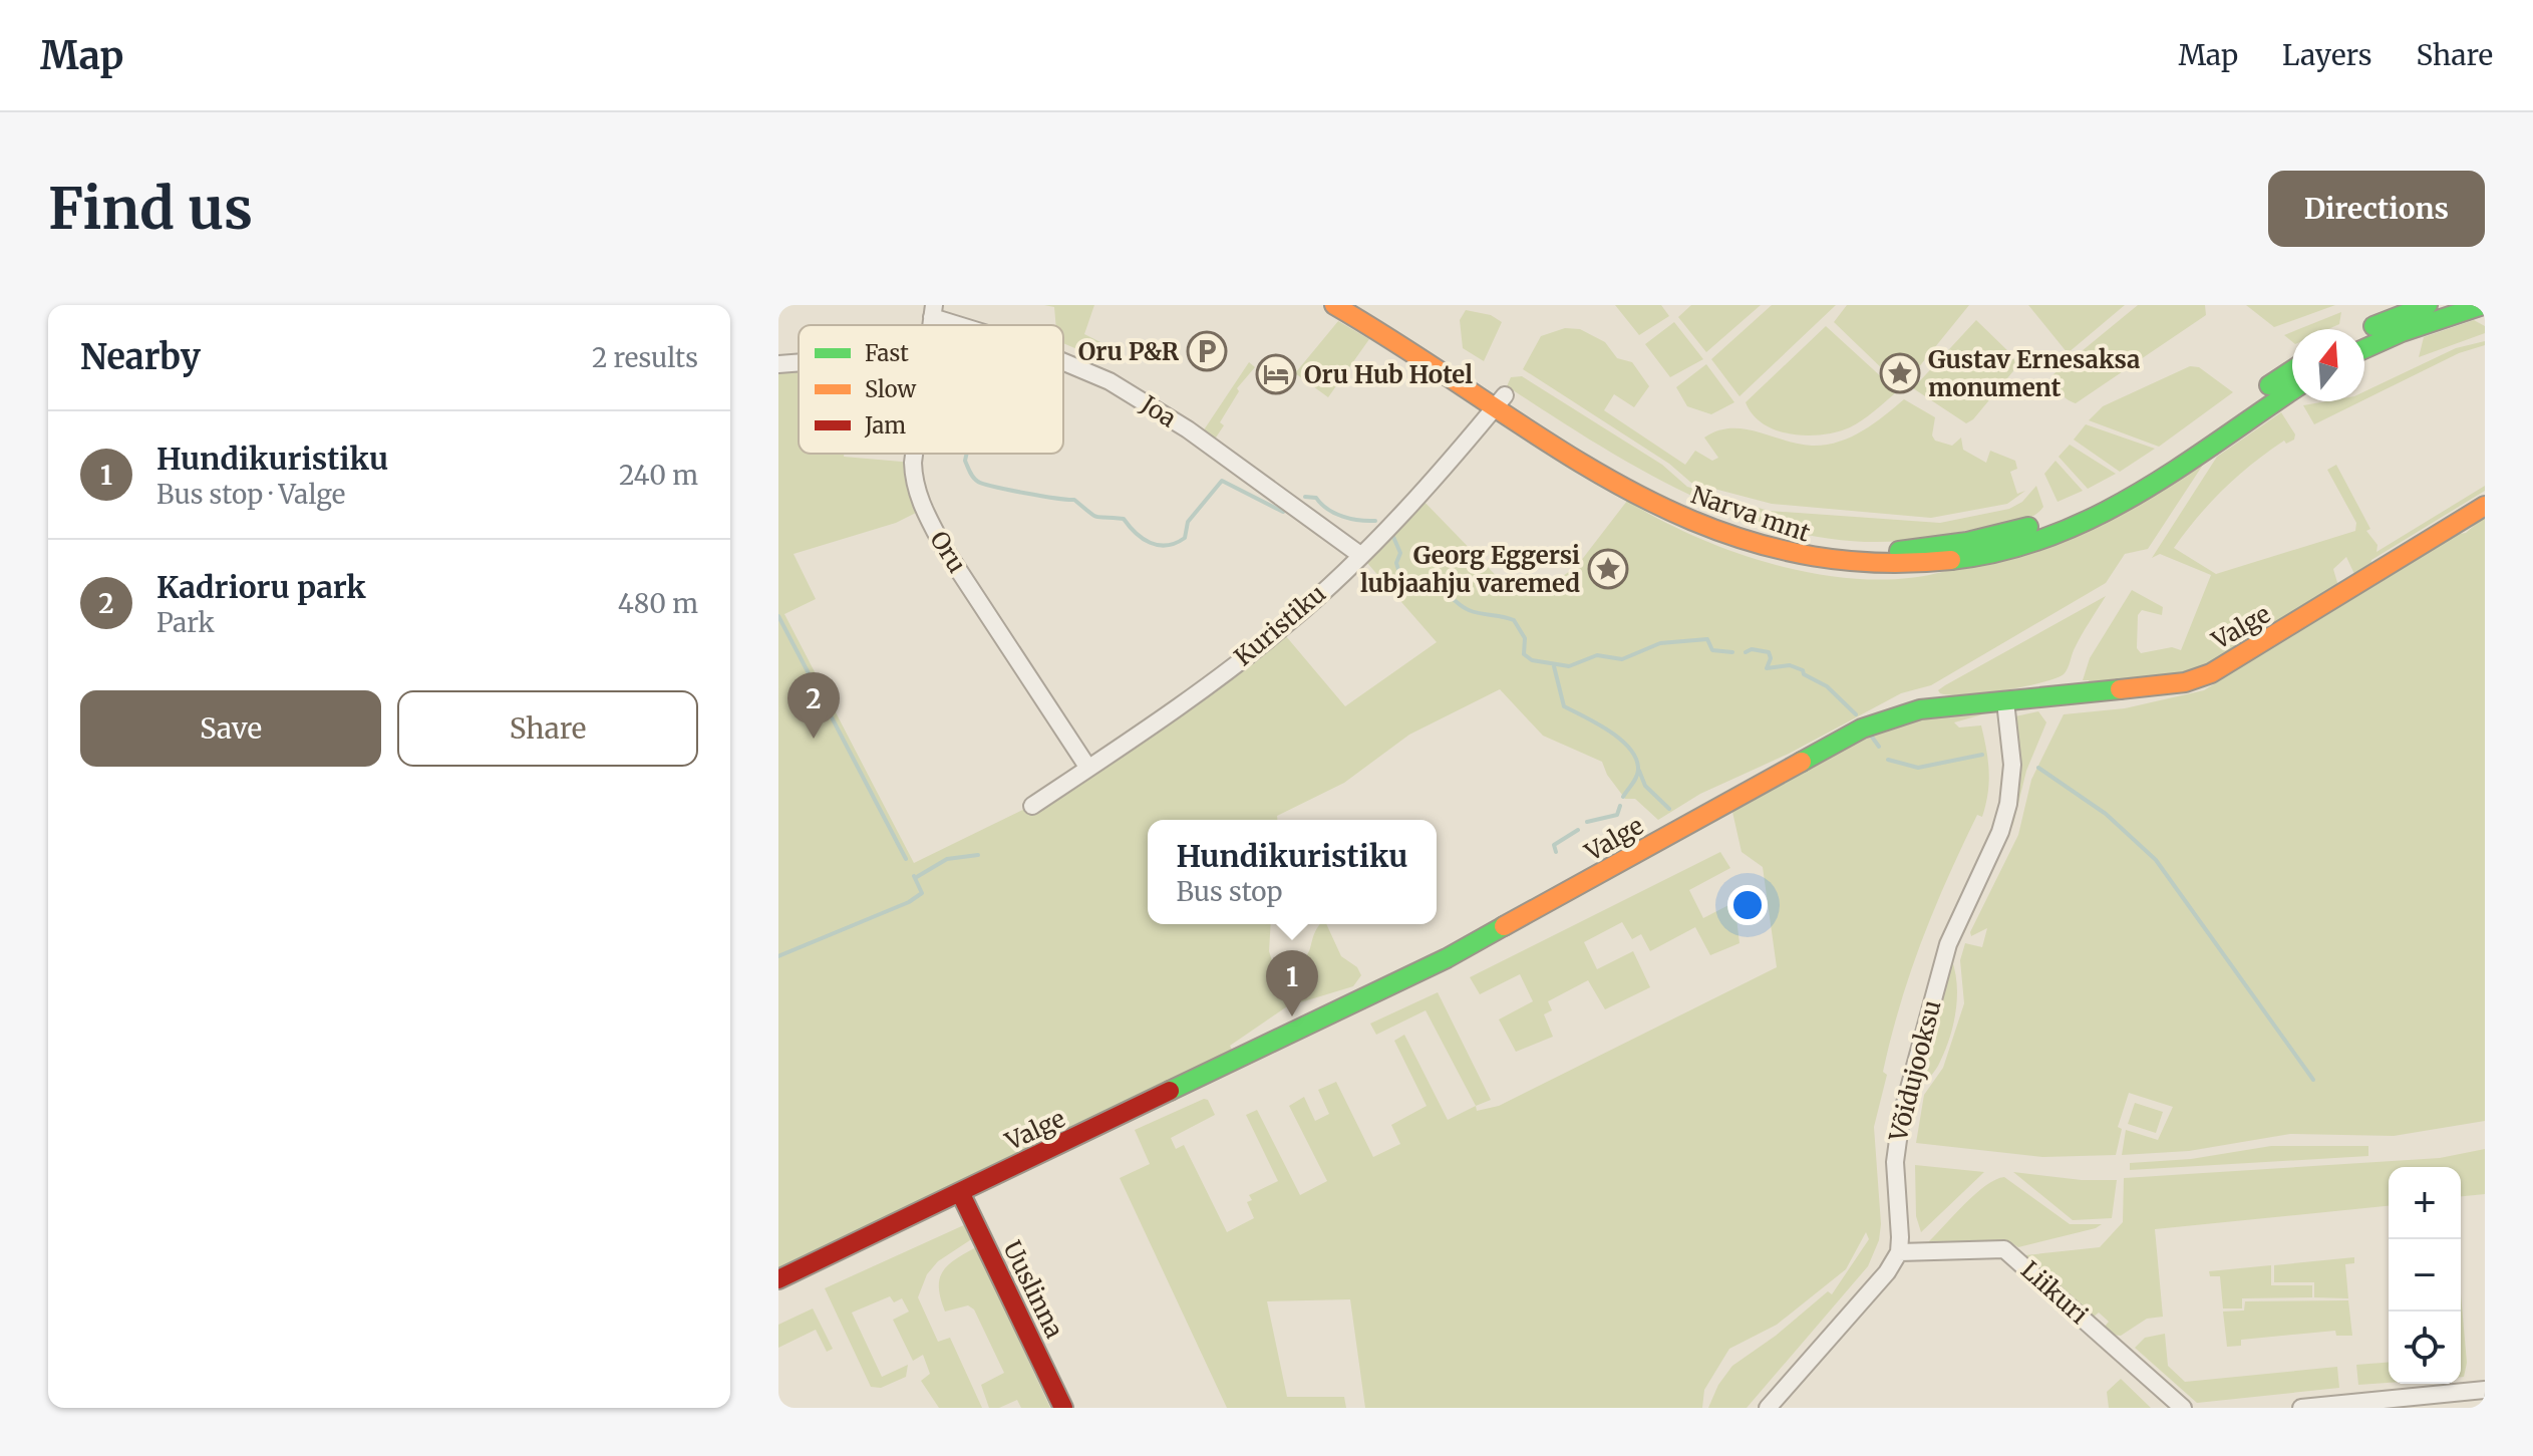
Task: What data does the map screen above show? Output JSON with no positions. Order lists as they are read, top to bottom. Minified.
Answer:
{"streets":{"main road":["Narva mnt","Valge","Uuslinna"],"street":["Joa","Oru","Kuristiku","Võidujooksu","Liikuri"]},"crossings":[["Joa","Kuristiku"],["Narva mnt","Kuristiku"],["Oru","Kuristiku"],["Valge","Võidujooksu"],["Valge","Uuslinna"],["Võidujooksu","Liikuri"]],"places":{"parking":["Oru P&R"],"place":["Gustav Ernesaksa monument","Georg Eggersi lubjaahju varemed"],"hotel":["Oru Hub Hotel"]},"legend":["Fast","Slow","Jam"],"north":"top","page":{"header":"Map","nav":["Map","Layers","Share"],"buttons":["Directions",["Save","Share"]],"title":"Find us","heading":["Nearby","2 results"],"list":[{"mark":"1","name":"Hundikuristiku","note":"Bus stop · Valge","value":"240 m"},{"mark":"2","name":"Kadrioru park","note":"Park","value":"480 m"}],"pins":["2","1"],"popup":["Hundikuristiku","Bus stop"],"map_buttons":["+","−"]}}
